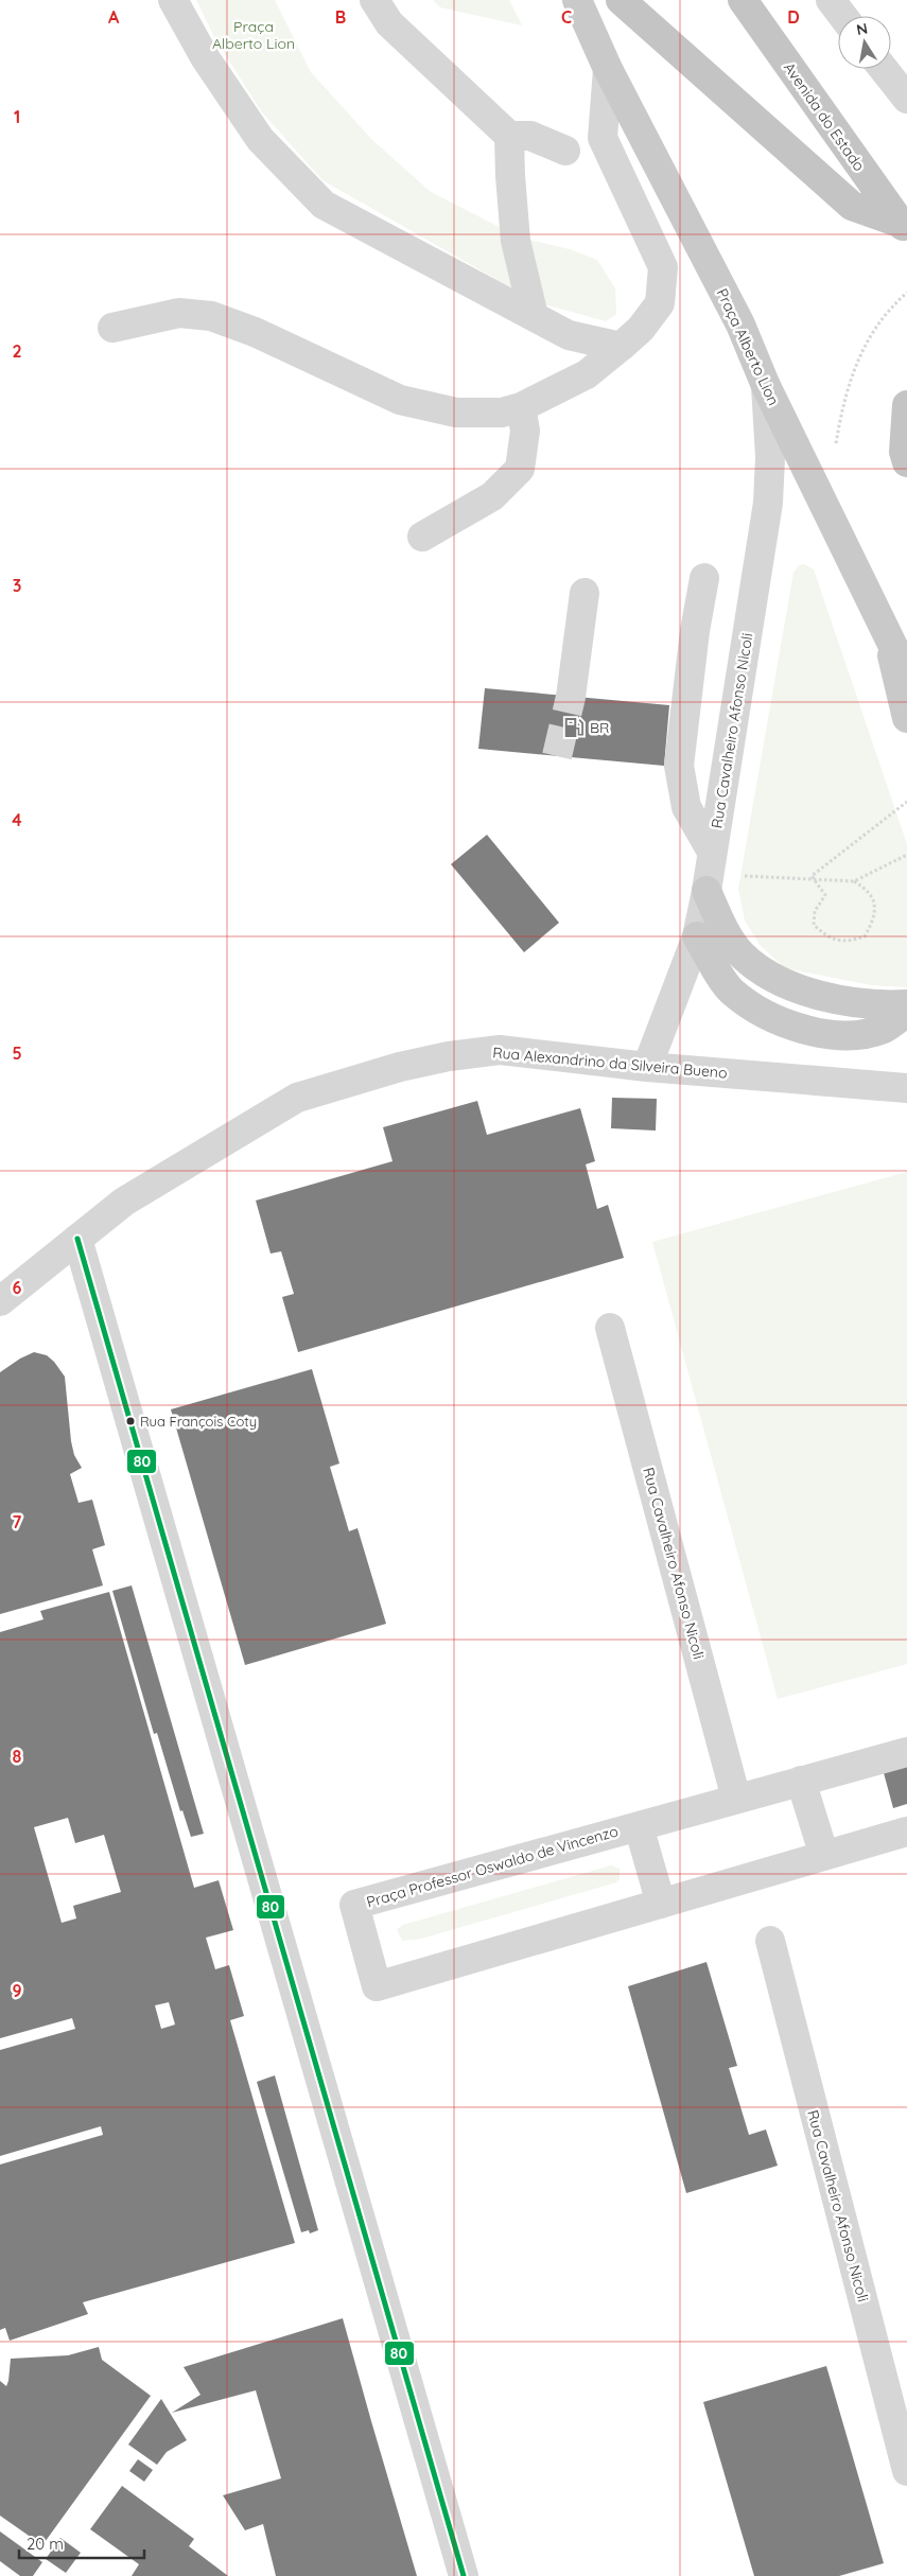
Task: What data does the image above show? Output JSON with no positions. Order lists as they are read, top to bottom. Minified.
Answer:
{"streets":{"highway":["Avenida do Estado"],"main road":["Praça Alberto Lion"],"street":["Rua Cavalheiro Afonso Nicoli","Rua Alexandrino da Silveira Bueno","Praça Professor Oswaldo de Vincenzo"]},"crossings":[["Praça Alberto Lion","Rua Cavalheiro Afonso Nicoli"],["Rua Cavalheiro Afonso Nicoli","Rua Alexandrino da Silveira Bueno"],["Rua Cavalheiro Afonso Nicoli","Praça Professor Oswaldo de Vincenzo"]],"parks":["Praça Alberto Lion"],"places":{"fuel station":["BR"],"other":["Rua François Coty"]},"lines":["transit line 80"],"scale_bar":"20 m","north":"top","grid":{"columns":["A","B","C","D"],"rows":["1","2","3","4","5","6","7","8","9"]}}
